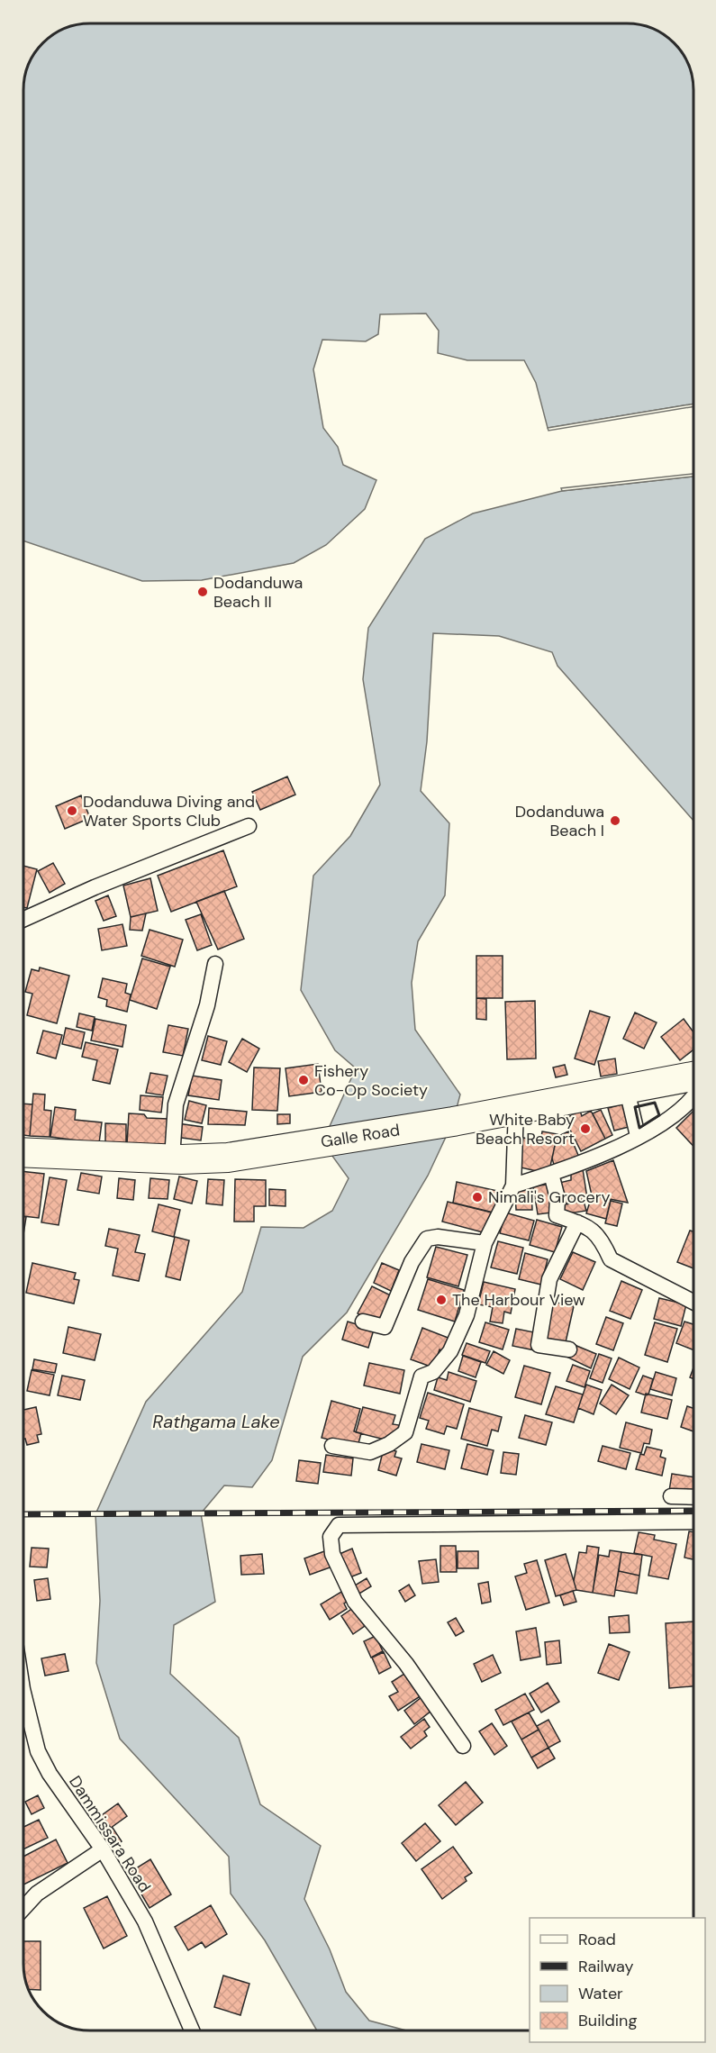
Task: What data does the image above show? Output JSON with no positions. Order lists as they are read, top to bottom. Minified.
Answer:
{"streets":{"highway":["Galle Road"],"street":["Dammissara Road"]},"water":["Rathgama Lake"],"places":["Dodanduwa Beach II","Dodanduwa Diving and Water Sports Club","Dodanduwa Beach I","Fishery Co-Op Society","White Baby Beach Resort","Nimali's Grocery","The Harbour View"],"legend":["Road","Railway","Water","Building"]}
